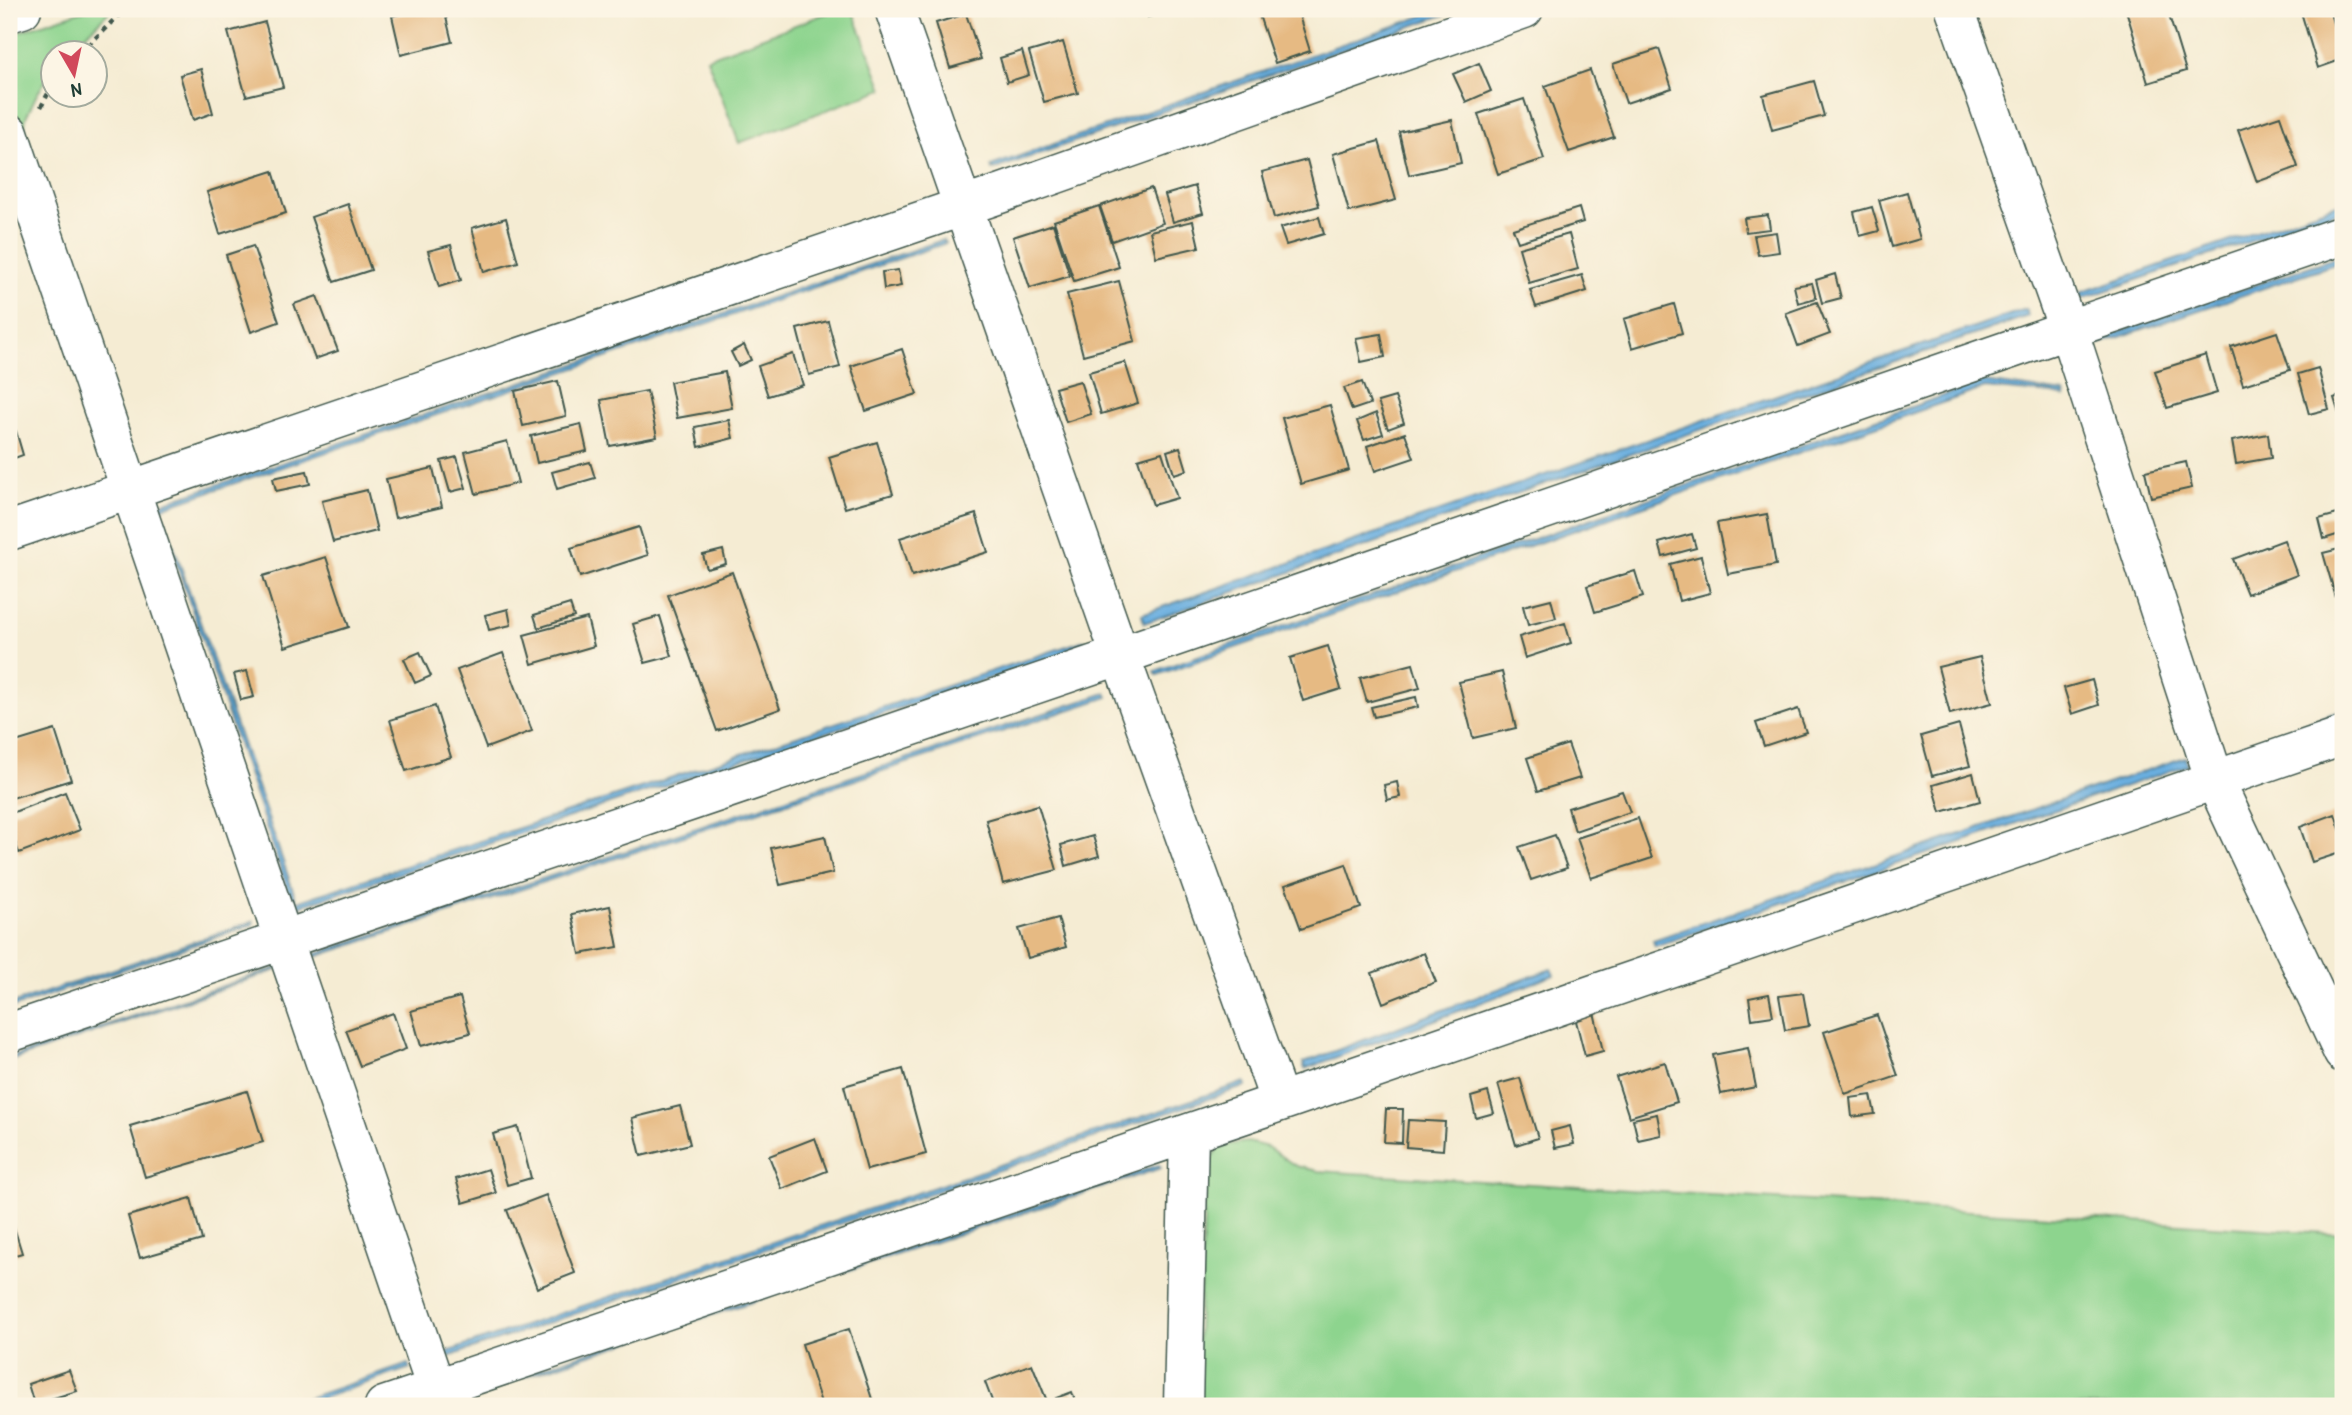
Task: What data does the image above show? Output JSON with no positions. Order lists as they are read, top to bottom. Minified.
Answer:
{"north":"bottom"}
